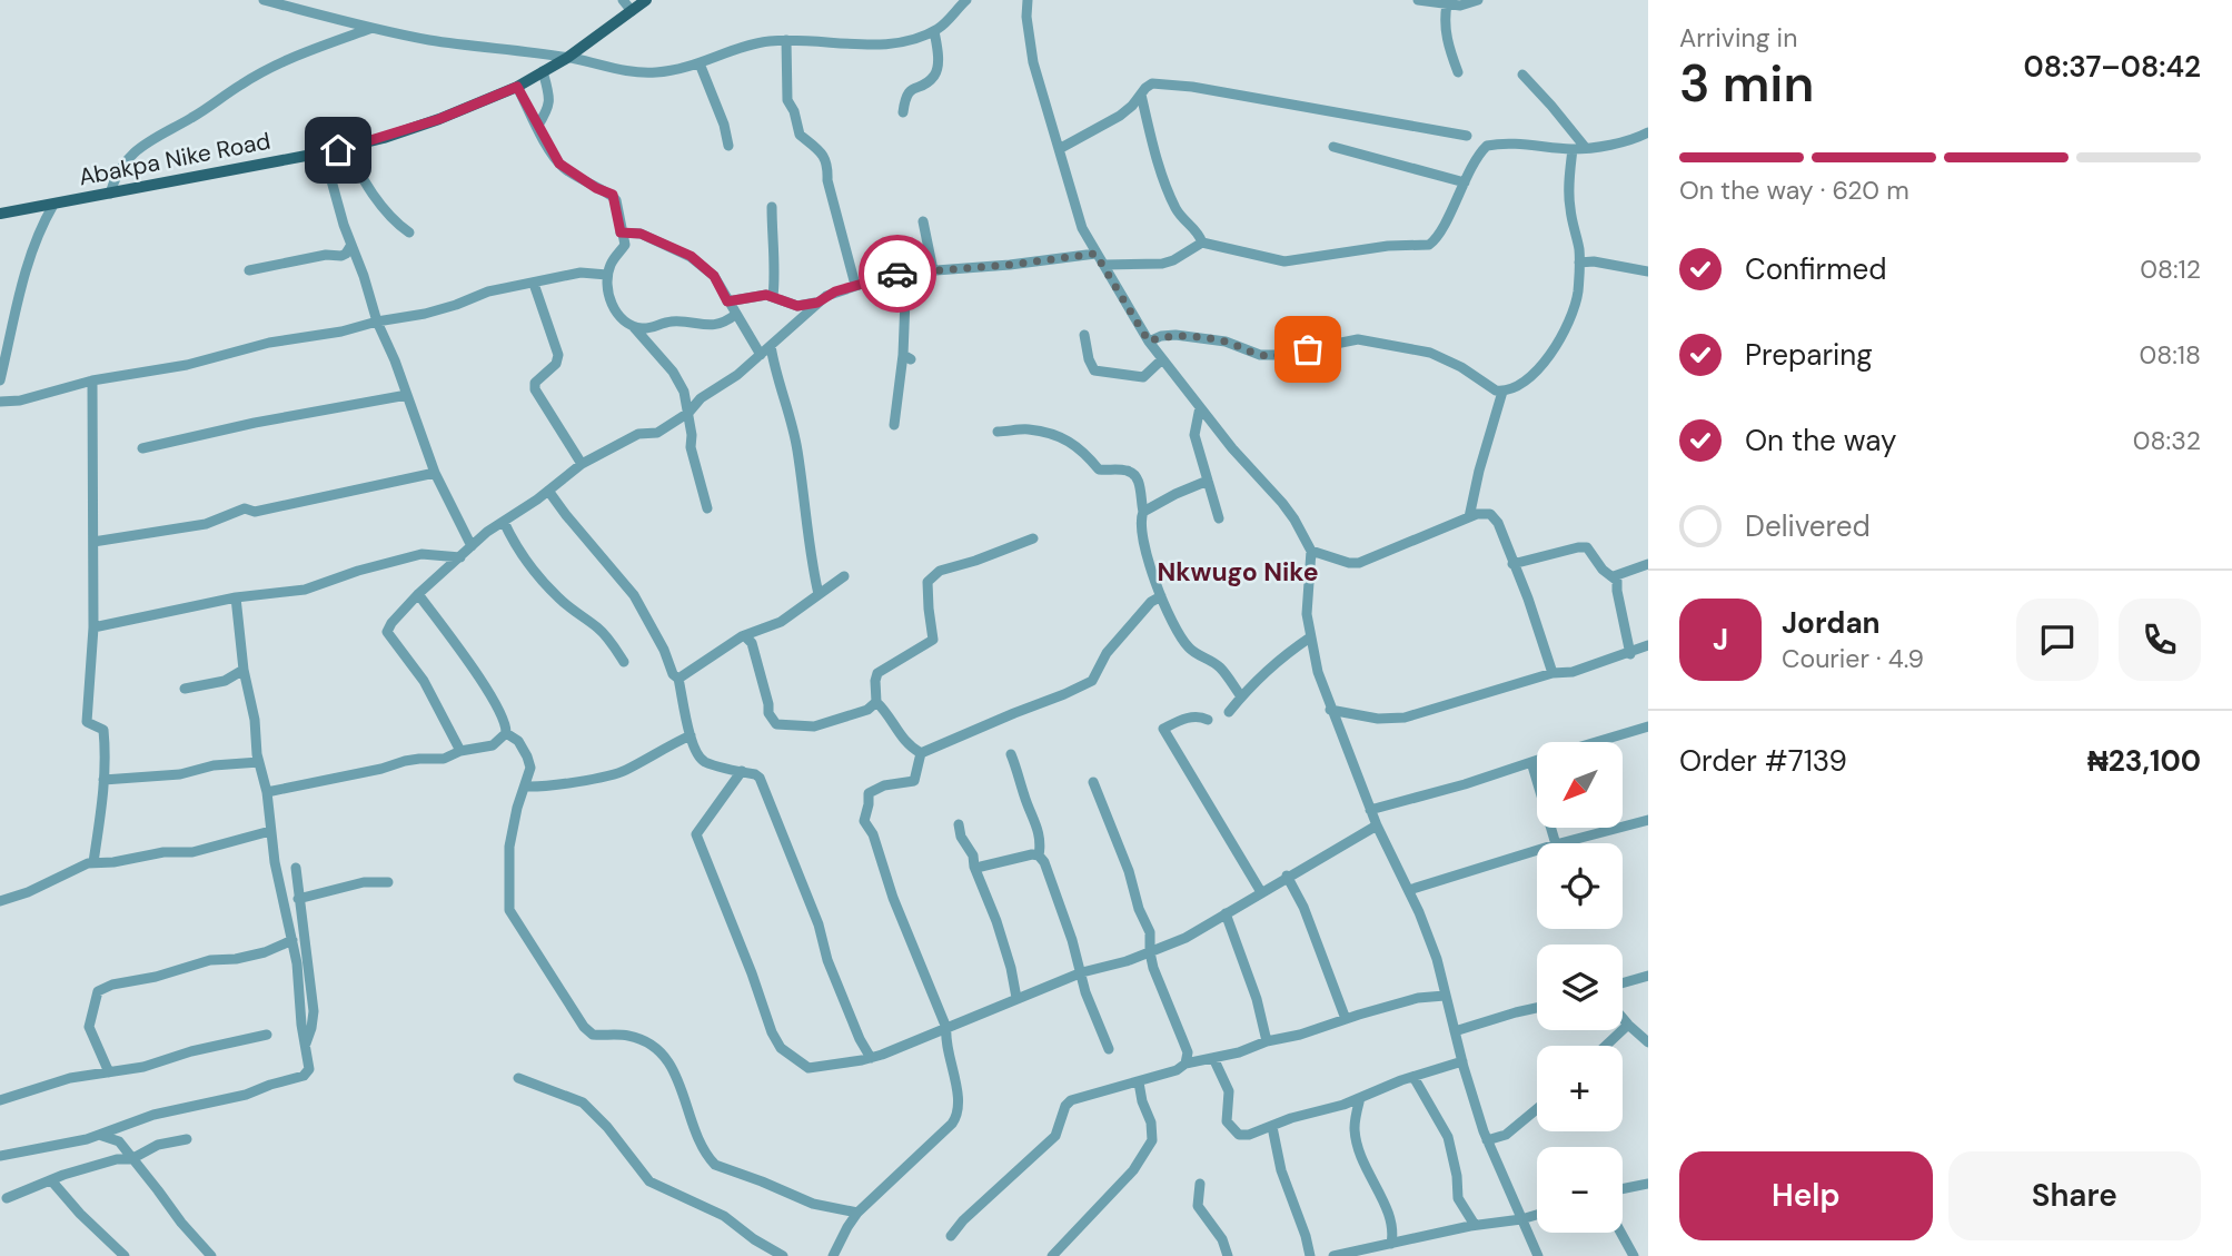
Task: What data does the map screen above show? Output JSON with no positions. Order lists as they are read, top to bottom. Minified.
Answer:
{"streets":{"main road":["Abakpa Nike Road"]},"districts":["Nkwugo Nike"],"north":"bottom left","page":{"heading":["3 min","Arriving in","08:37–08:42"],"panel":["Jordan","Courier · 4.9","Order #7139","₦23,100"],"bar":"On the way · 620 m","list":[["Confirmed","08:12"],["Preparing","08:18"],["On the way","08:32"],"Delivered"],"round":"J","map_buttons":["+","−"],"buttons":["Help","Share"]}}
